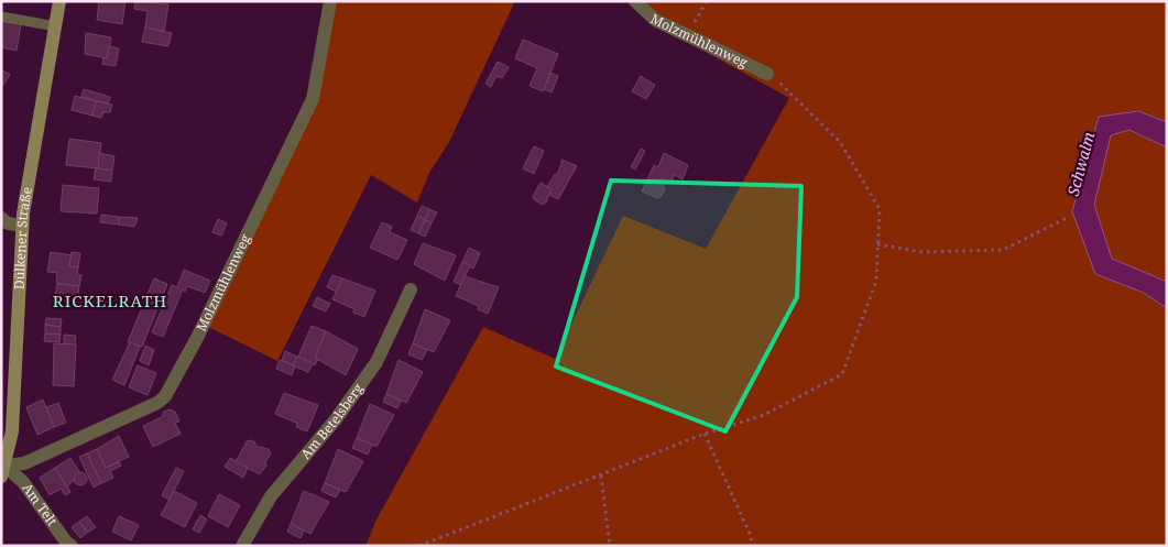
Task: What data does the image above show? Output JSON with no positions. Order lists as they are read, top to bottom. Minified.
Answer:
{"streets":{"main road":["Dülkener Straße"],"street":["Molzmühlenweg","Am Betelsberg","Am Telt"]},"crossings":[["Molzmühlenweg","Dülkener Straße"],["Molzmühlenweg","Am Telt"],["Dülkener Straße","Am Telt"]],"districts":["RICKELRATH"],"water":["Schwalm"]}
